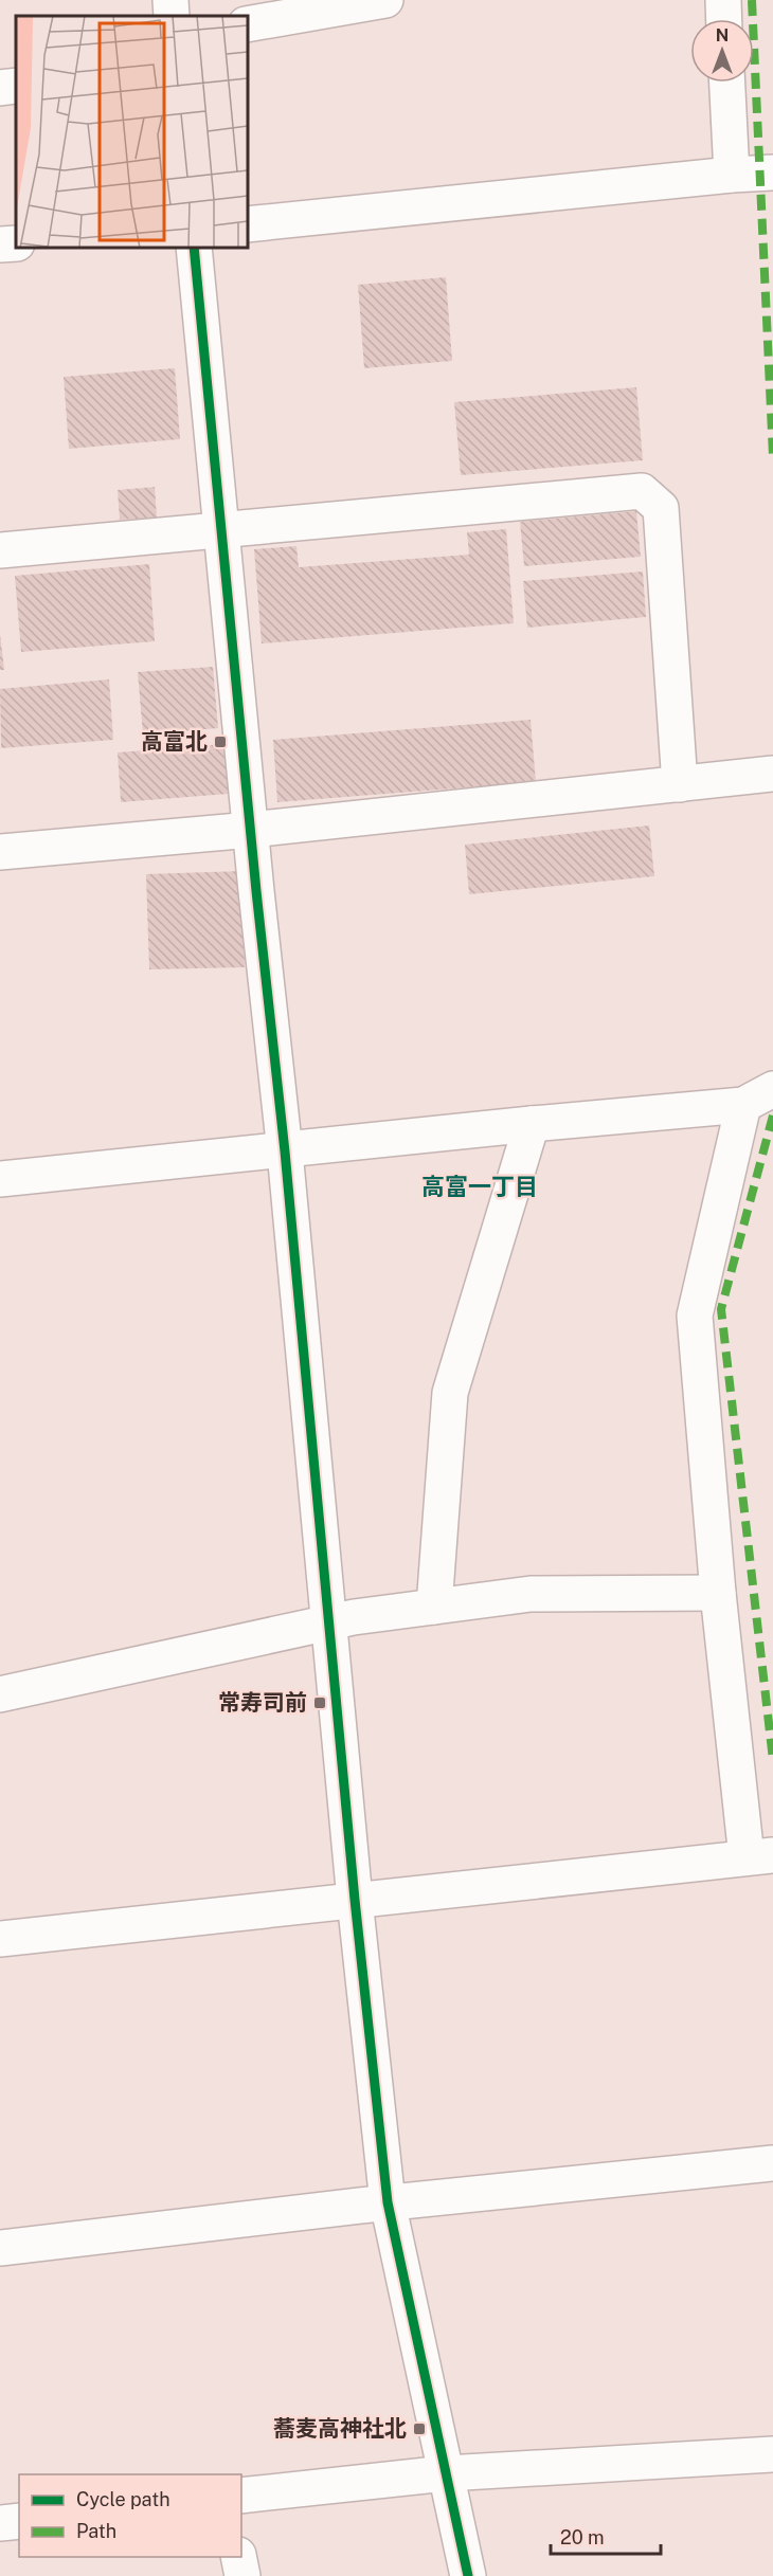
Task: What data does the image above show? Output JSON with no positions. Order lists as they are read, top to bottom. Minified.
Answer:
{"districts":["高富一丁目"],"places":{"transit":["高富北","常寿司前","蕎麦高神社北"]},"legend":["Cycle path","Path"],"scale_bar":"20 m","north":"top"}
